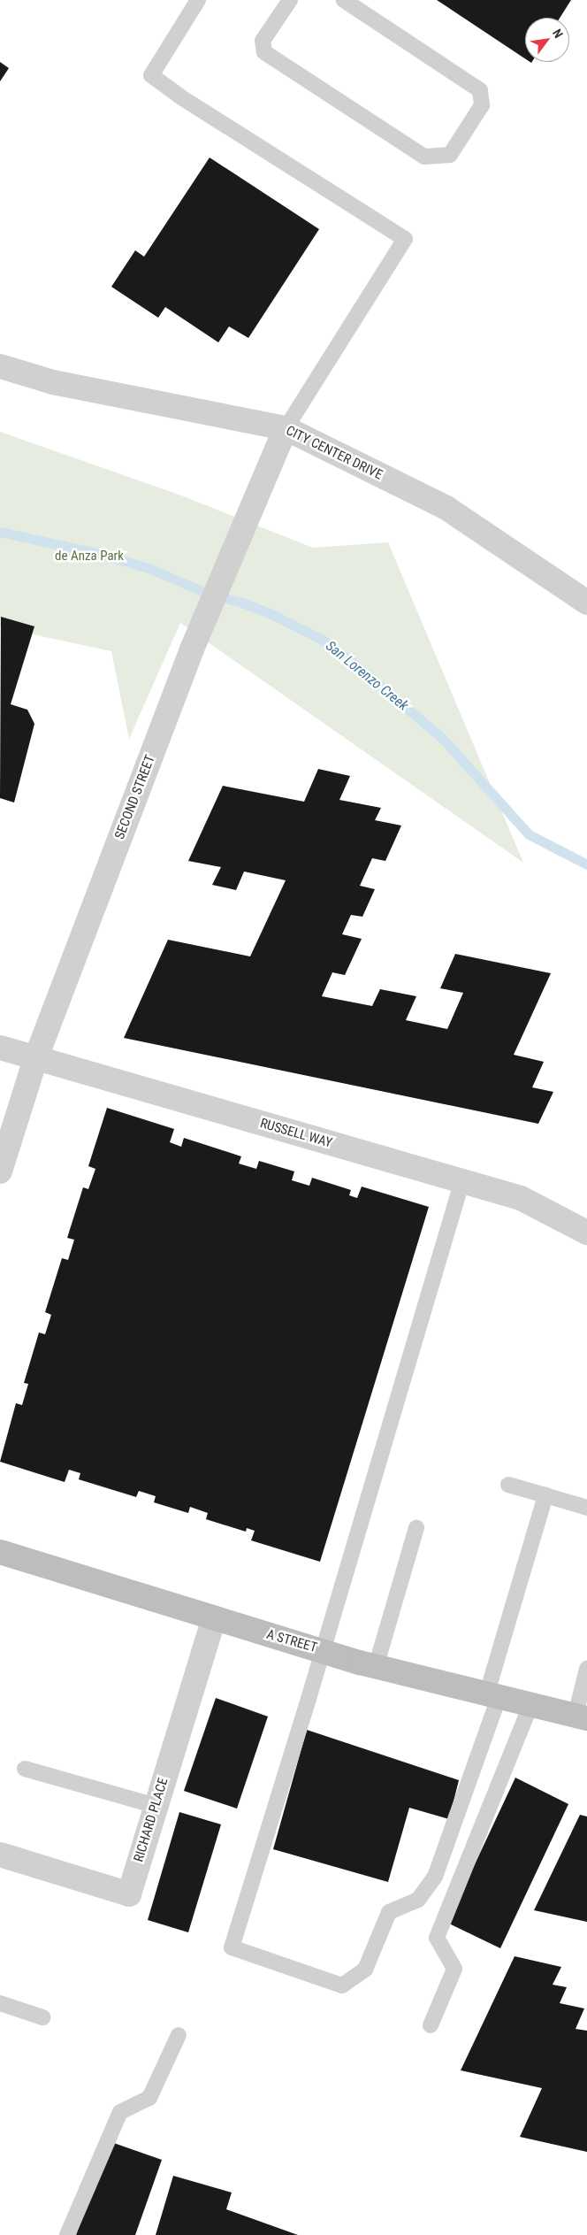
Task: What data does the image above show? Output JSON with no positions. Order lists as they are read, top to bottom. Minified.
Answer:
{"streets":{"main road":["A STREET"],"street":["CITY CENTER DRIVE","SECOND STREET","RUSSELL WAY","RICHARD PLACE"]},"crossings":[["CITY CENTER DRIVE","SECOND STREET"],["SECOND STREET","RUSSELL WAY"],["A STREET","RICHARD PLACE"]],"water":["San Lorenzo Creek"],"parks":["de Anza Park"],"north":"top right"}
